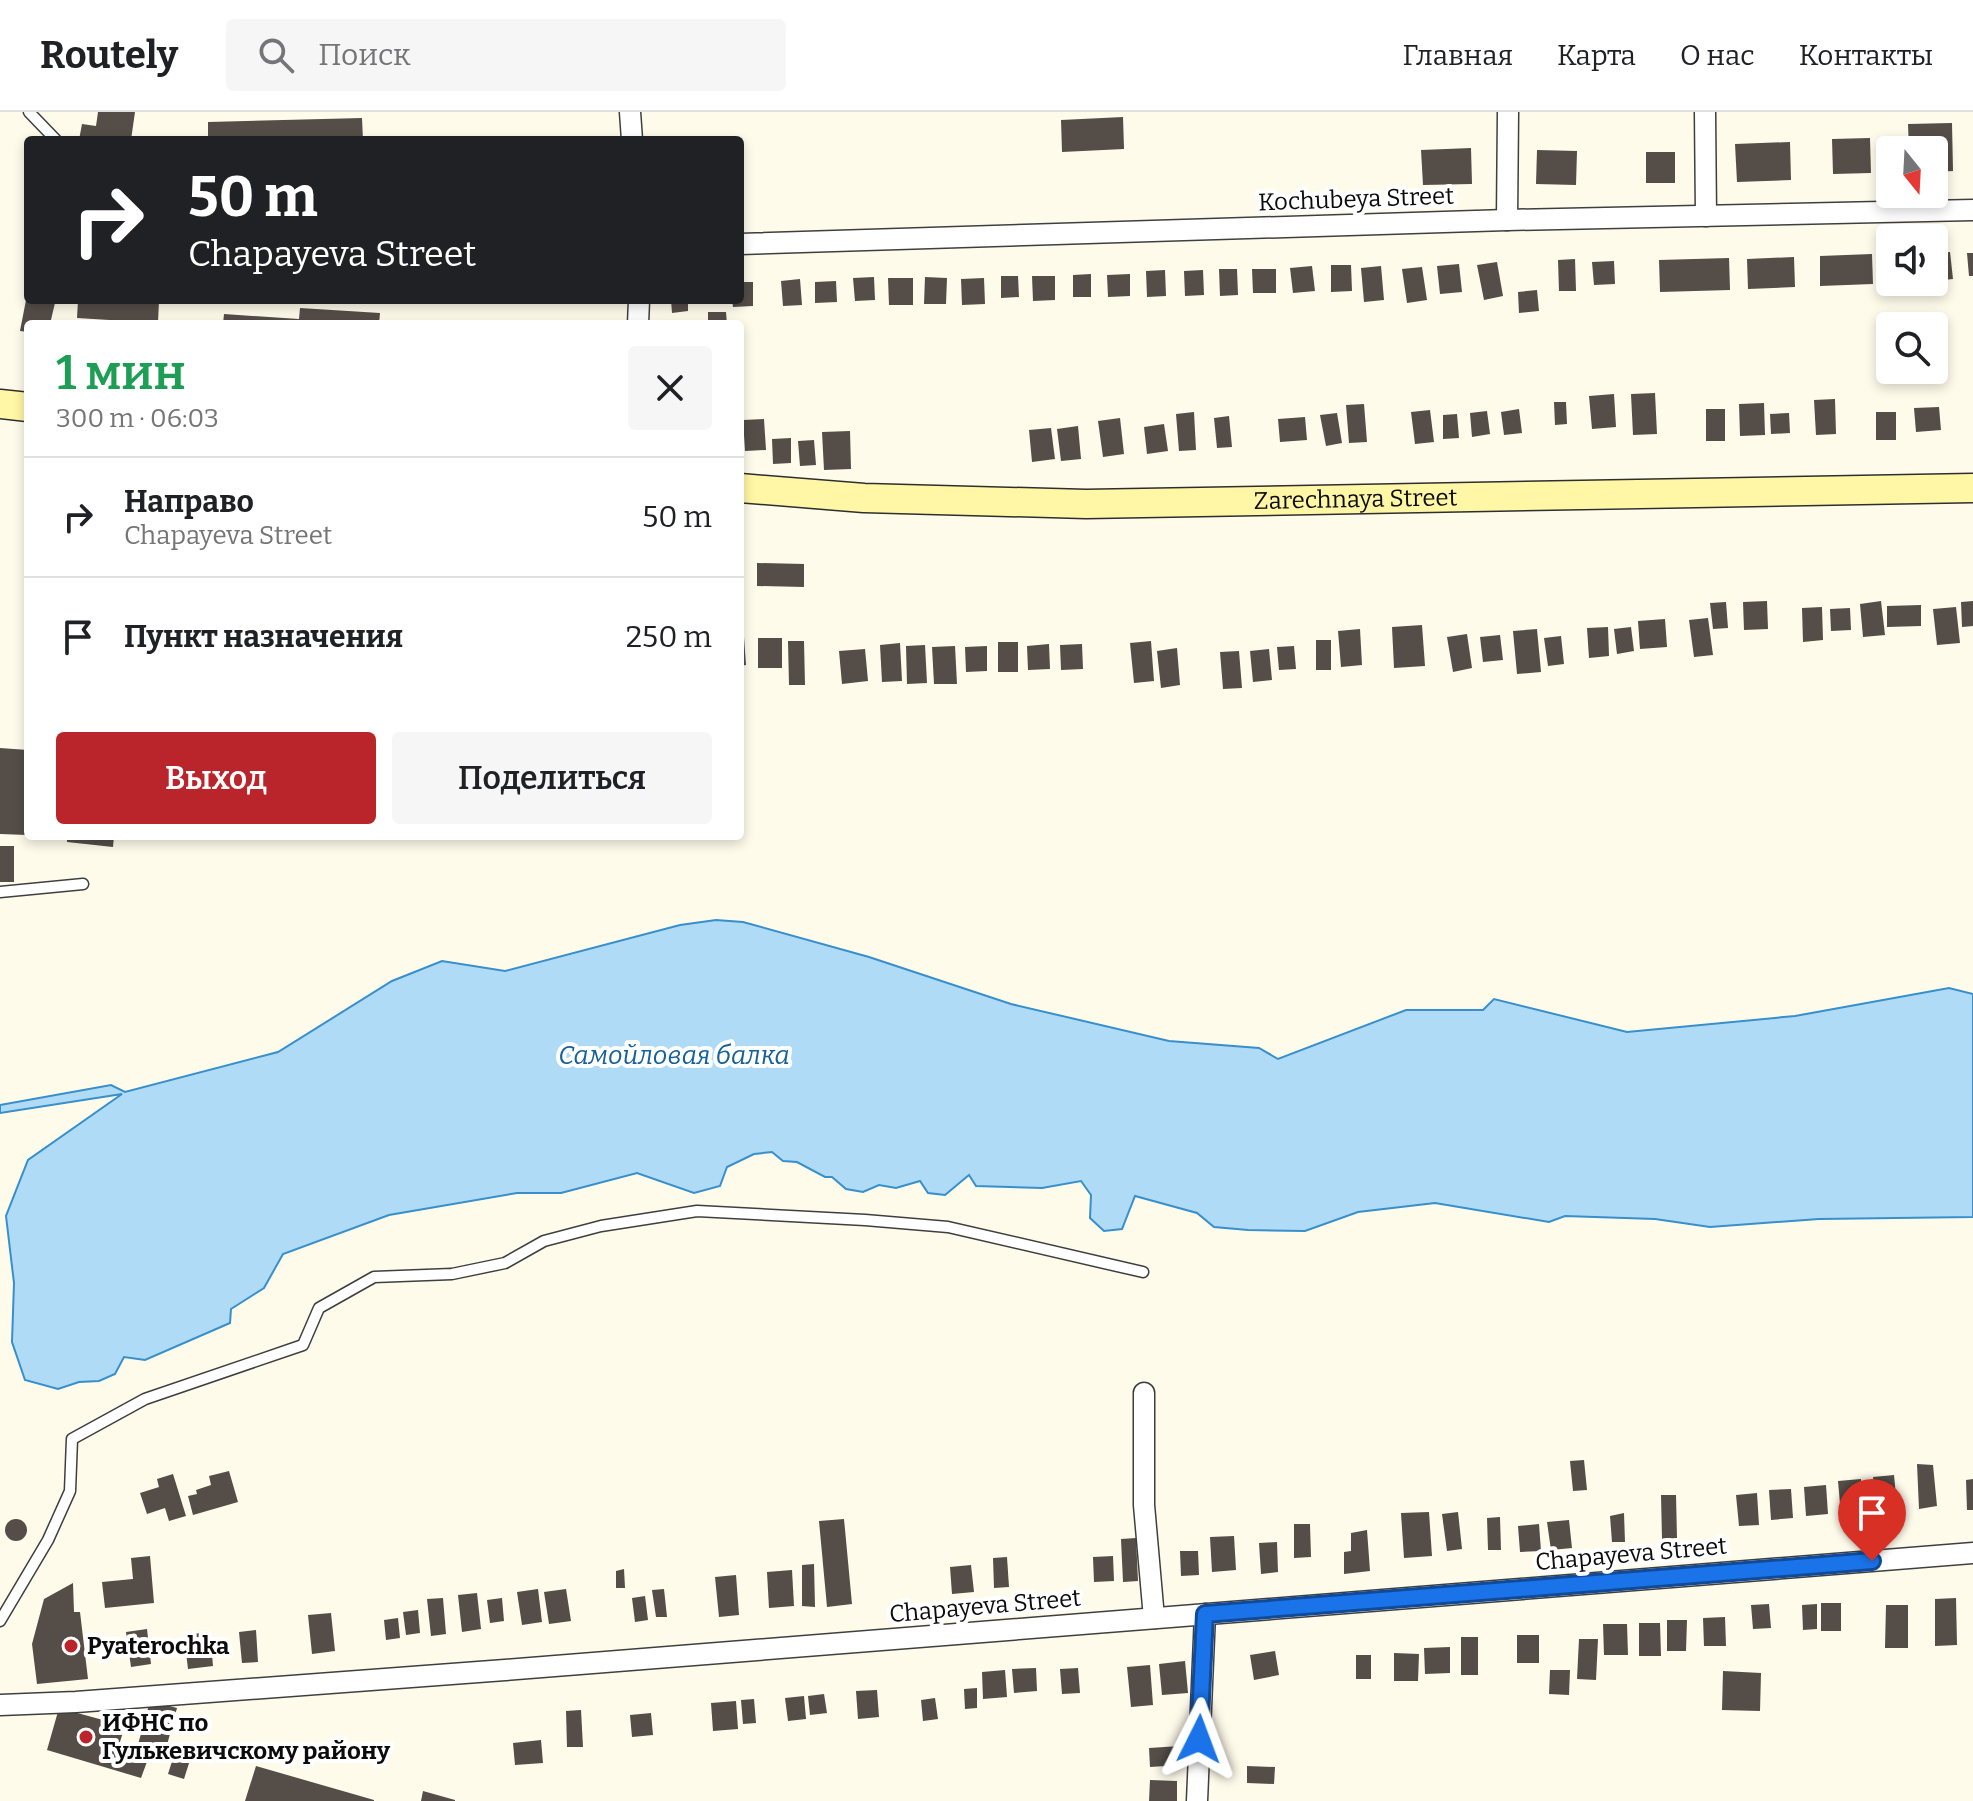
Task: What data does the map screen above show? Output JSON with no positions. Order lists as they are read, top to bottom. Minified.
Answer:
{"streets":{"main road":["Zarechnaya Street"],"street":["Kochubeya Street","Chapayeva Street"]},"water":["Самойловая балка"],"places":["Pyaterochka","ИФНС по Гулькевичскому району"],"north":"bottom","page":{"header":"Routely","search":"Поиск","nav":["Главная","Карта","О нас","Контакты"],"turn":["50 m","Chapayeva Street"],"heading":["1 мин","300 m · 06:03"],"list":[{"name":"Направо","note":"Chapayeva Street","value":"50 m"},{"name":"Пункт назначения","value":"250 m"}],"buttons":["Выход","Поделиться"]}}
